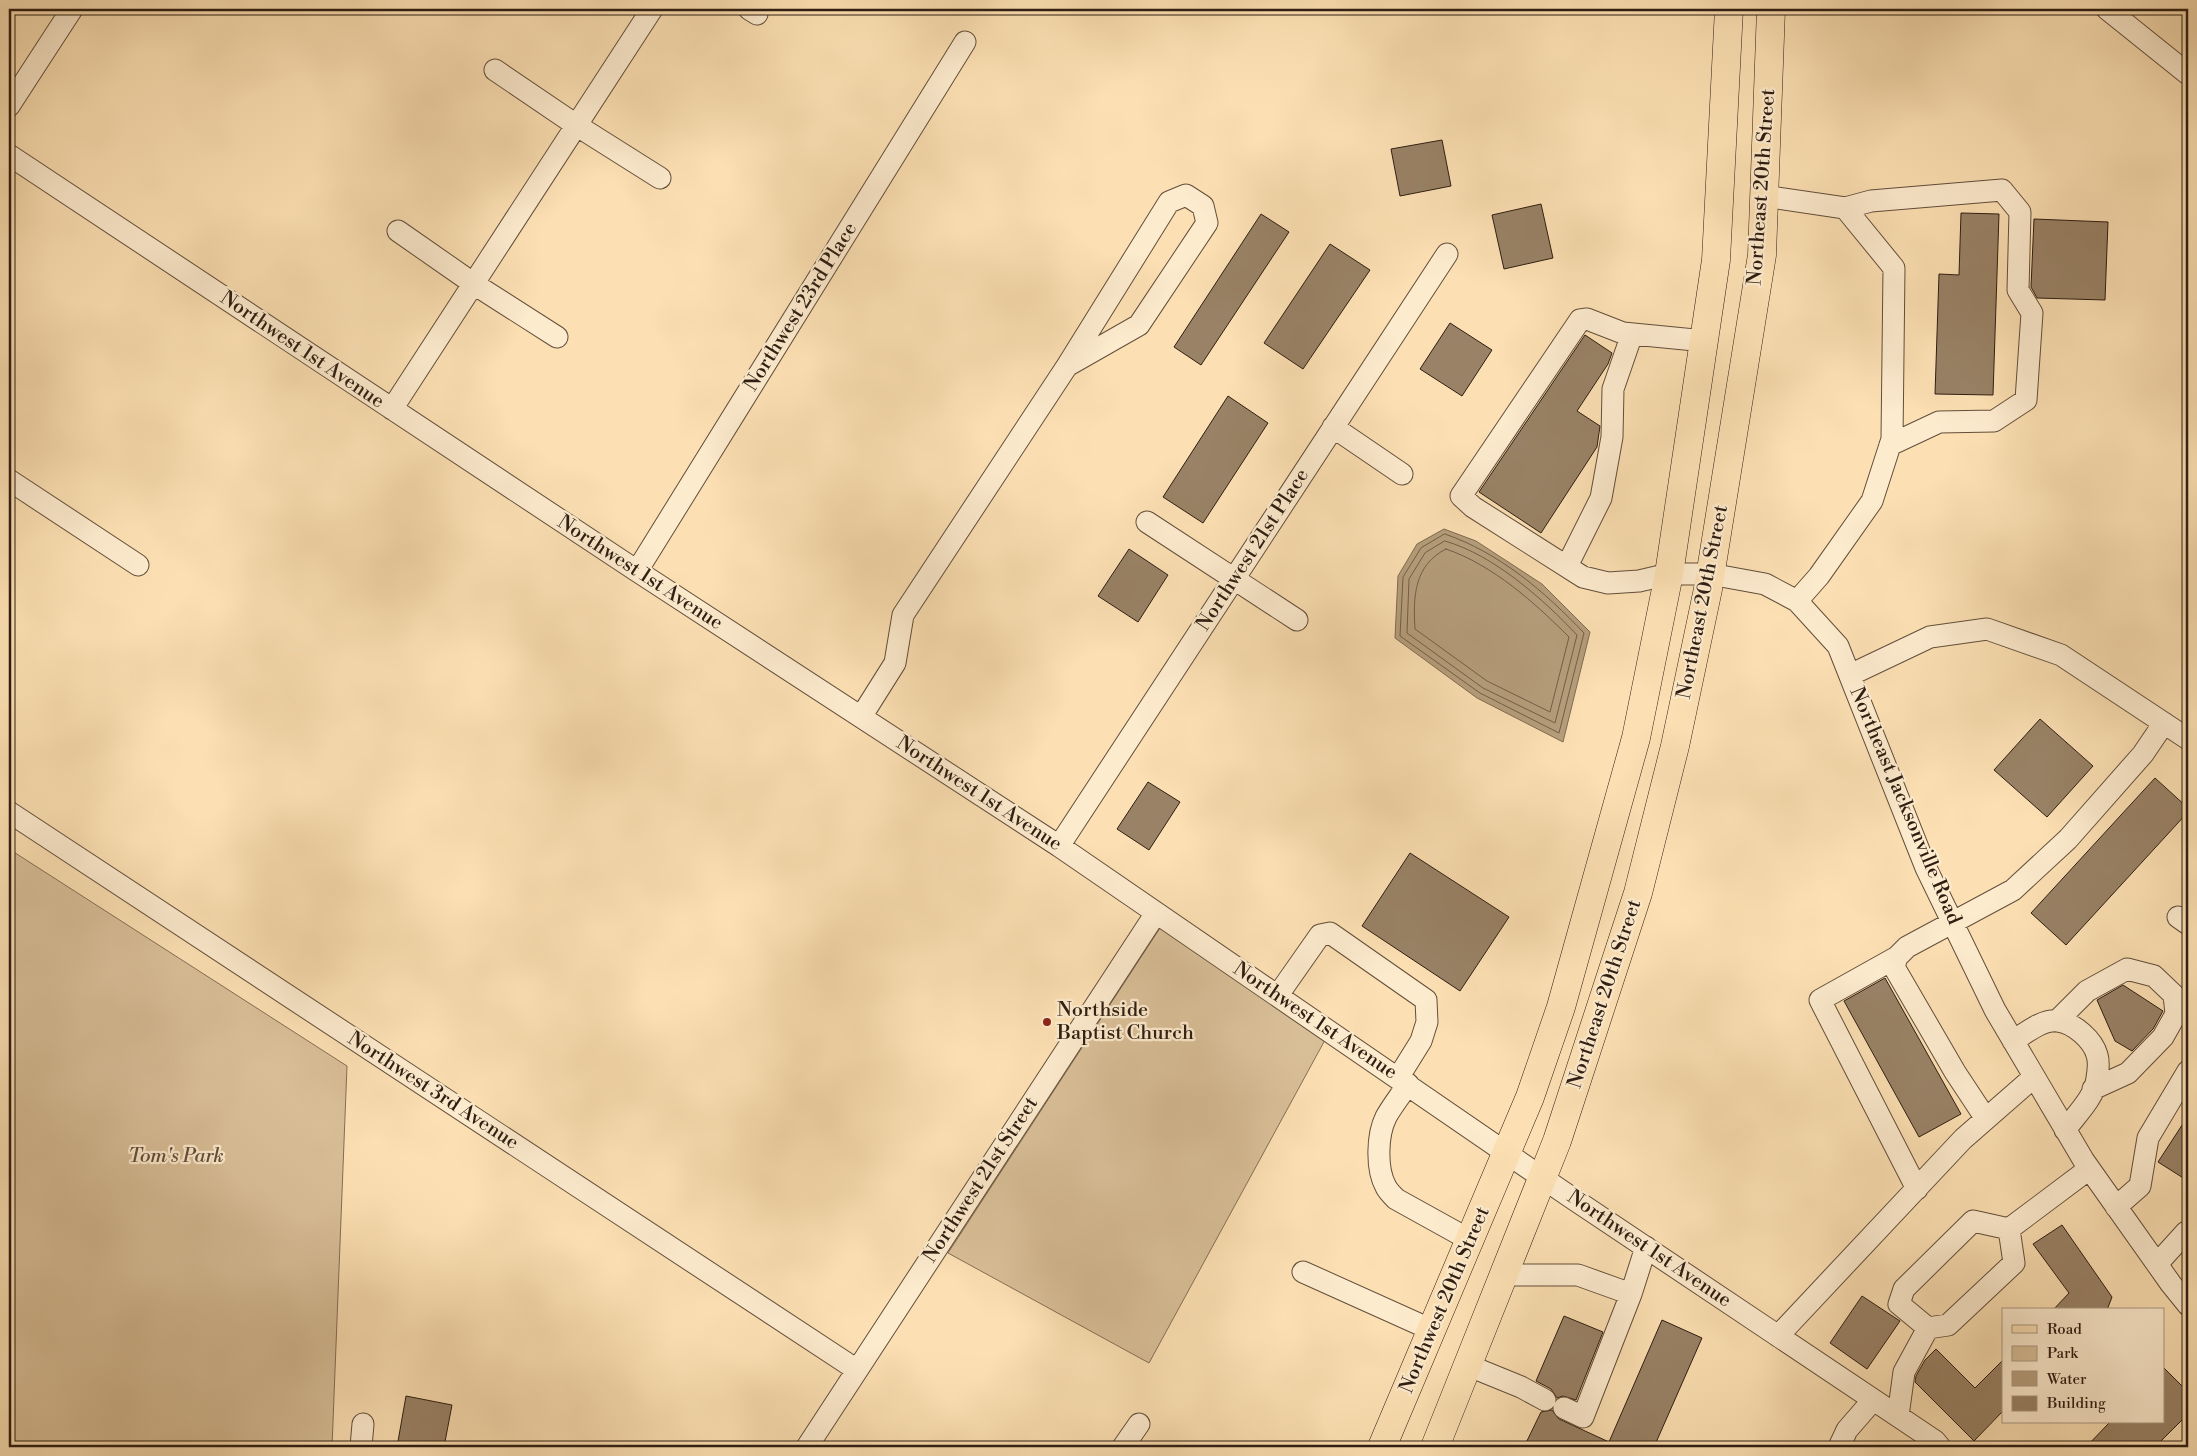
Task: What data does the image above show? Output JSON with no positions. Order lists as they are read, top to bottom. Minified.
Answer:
{"streets":{"main road":["Northeast 20th Street","Northwest 20th Street"],"street":["Northwest 23rd Place","Northwest 1st Avenue","Northwest 21st Place","Northeast Jacksonville Road","Northwest 3rd Avenue","Northwest 21st Street"]},"crossings":[["Northeast 20th Street","Northwest 1st Avenue"],["Northeast 20th Street","Northeast Jacksonville Road"],["Northeast 20th Street","Northwest 20th Street"],["Northwest 23rd Place","Northwest 1st Avenue"],["Northwest 1st Avenue","Northwest 21st Place"],["Northwest 1st Avenue","Northwest 21st Street"],["Northwest 1st Avenue","Northwest 20th Street"],["Northwest 3rd Avenue","Northwest 21st Street"]],"parks":["Tom's Park"],"places":["Northside Baptist Church"],"legend":["Road","Park","Water","Building"]}
